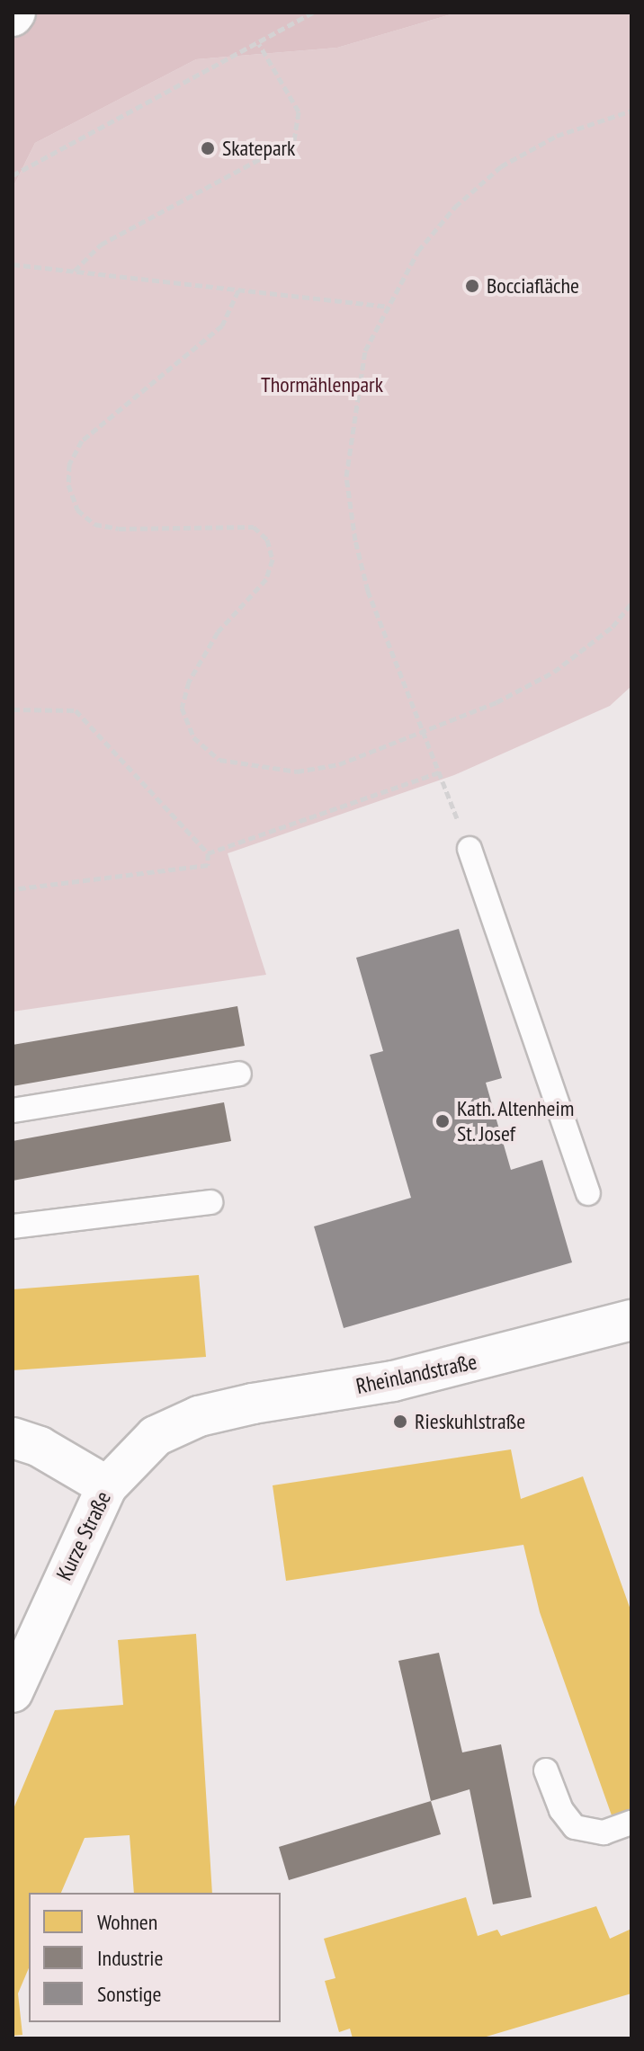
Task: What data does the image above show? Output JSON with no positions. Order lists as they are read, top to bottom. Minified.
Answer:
{"streets":{"street":["Rheinlandstraße","Kurze Straße"]},"crossings":[["Rheinlandstraße","Kurze Straße"]],"parks":["Thormählenpark"],"places":["Skatepark","Bocciafläche","Kath. Altenheim St. Josef","Rieskuhlstraße"],"legend":["Wohnen","Industrie","Sonstige"]}
